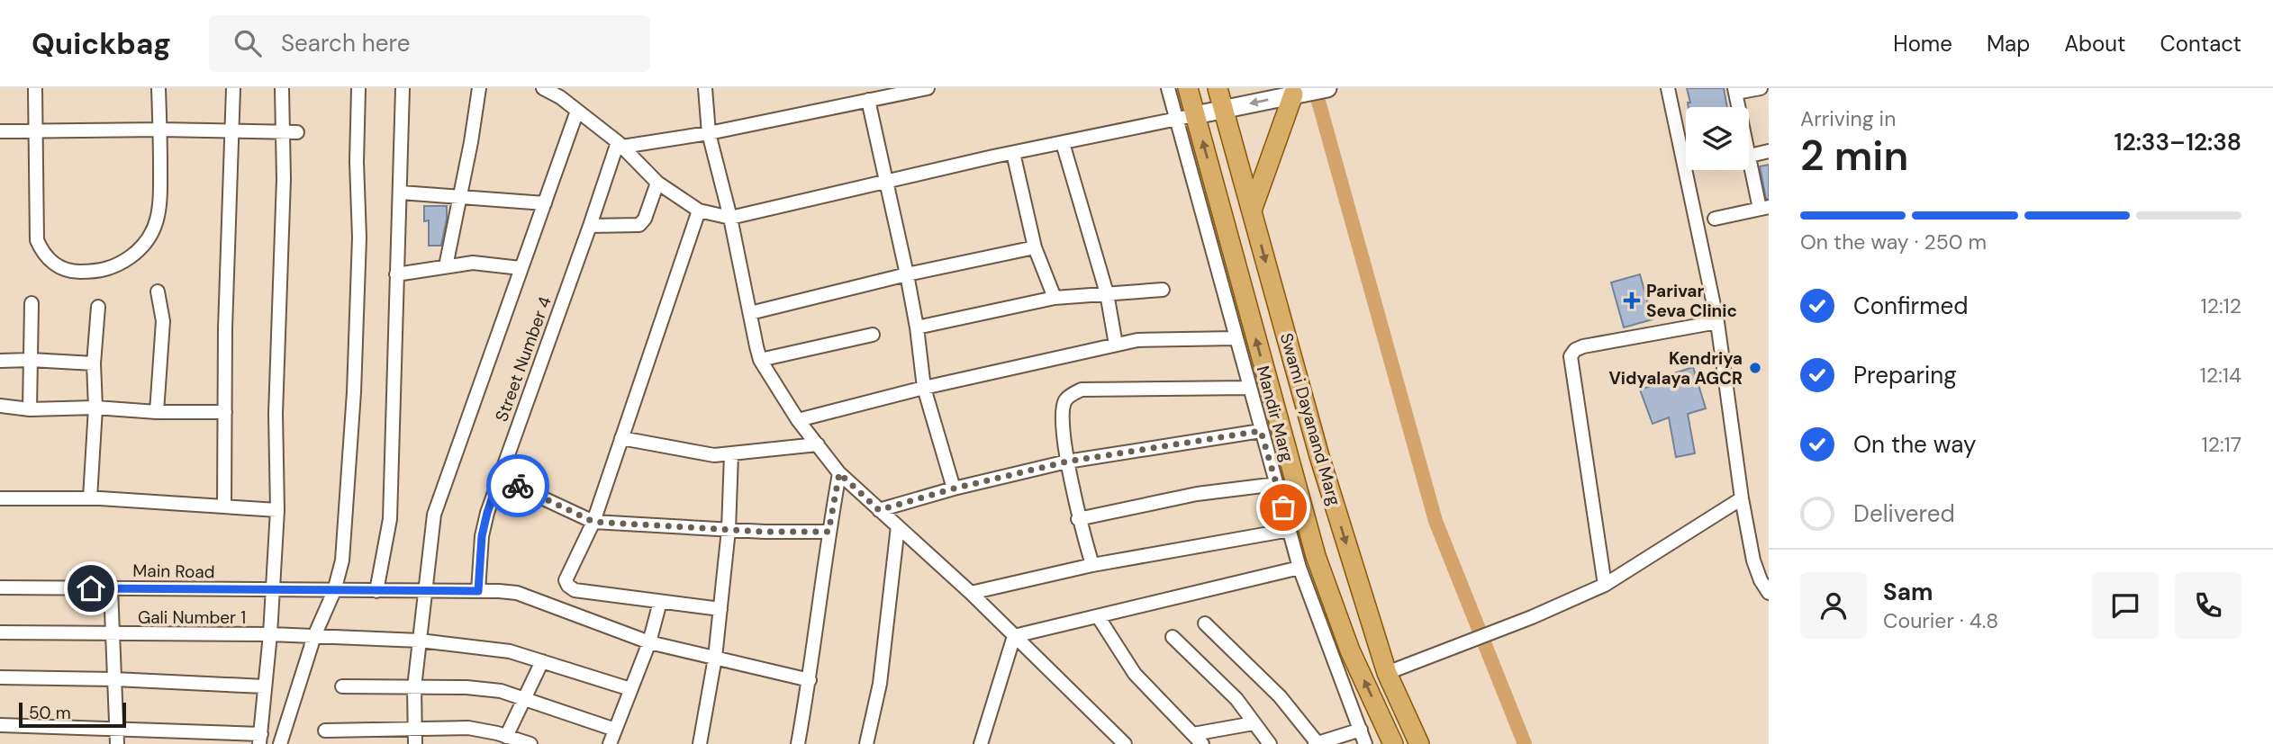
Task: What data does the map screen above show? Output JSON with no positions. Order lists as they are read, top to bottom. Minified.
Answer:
{"streets":{"main road":["Swami Dayanand Marg"],"street":["Street Number 4","Mandir Marg","Main Road","Gali Number 1"]},"crossings":[["Street Number 4","Main Road"],["Mandir Marg","Swami Dayanand Marg"]],"places":{"health":["Parivar Seva Clinic"],"other":["Kendriya Vidyalaya AGCR"]},"scale_bar":"50 m","page":{"header":"Quickbag","search":"Search here","nav":["Home","Map","About","Contact"],"heading":["2 min","Arriving in","12:33–12:38"],"panel":["Sam","Courier · 4.8"],"bar":"On the way · 250 m","list":[["Confirmed","12:12"],["Preparing","12:14"],["On the way","12:17"],"Delivered"],"scale":"50 m"}}
